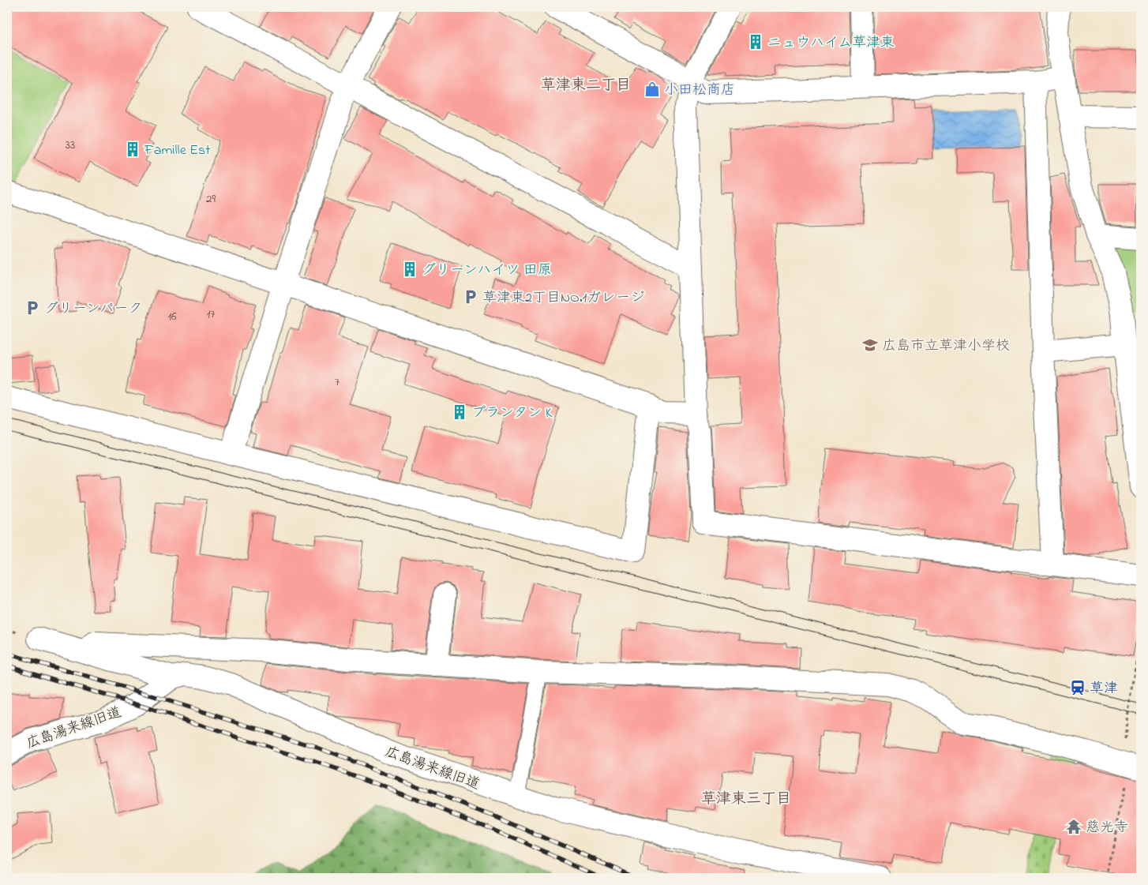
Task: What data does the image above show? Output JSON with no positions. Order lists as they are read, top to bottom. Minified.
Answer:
{"streets":{"street":["広島湯来線旧道"]},"districts":["草津東二丁目","草津東三丁目"],"places":{"building":["ニュウハイム草津東","Famille Est","グリーンハイツ 田原","プランタン K"],"shop":["小田松商店"],"parking":["草津東2丁目NO.1ガレージ","グリーンパーク"],"school or university":["広島市立草津小学校"],"station":["草津"],"temple":["慈光寺"]},"house_numbers":["33","29","17","16","7"]}
